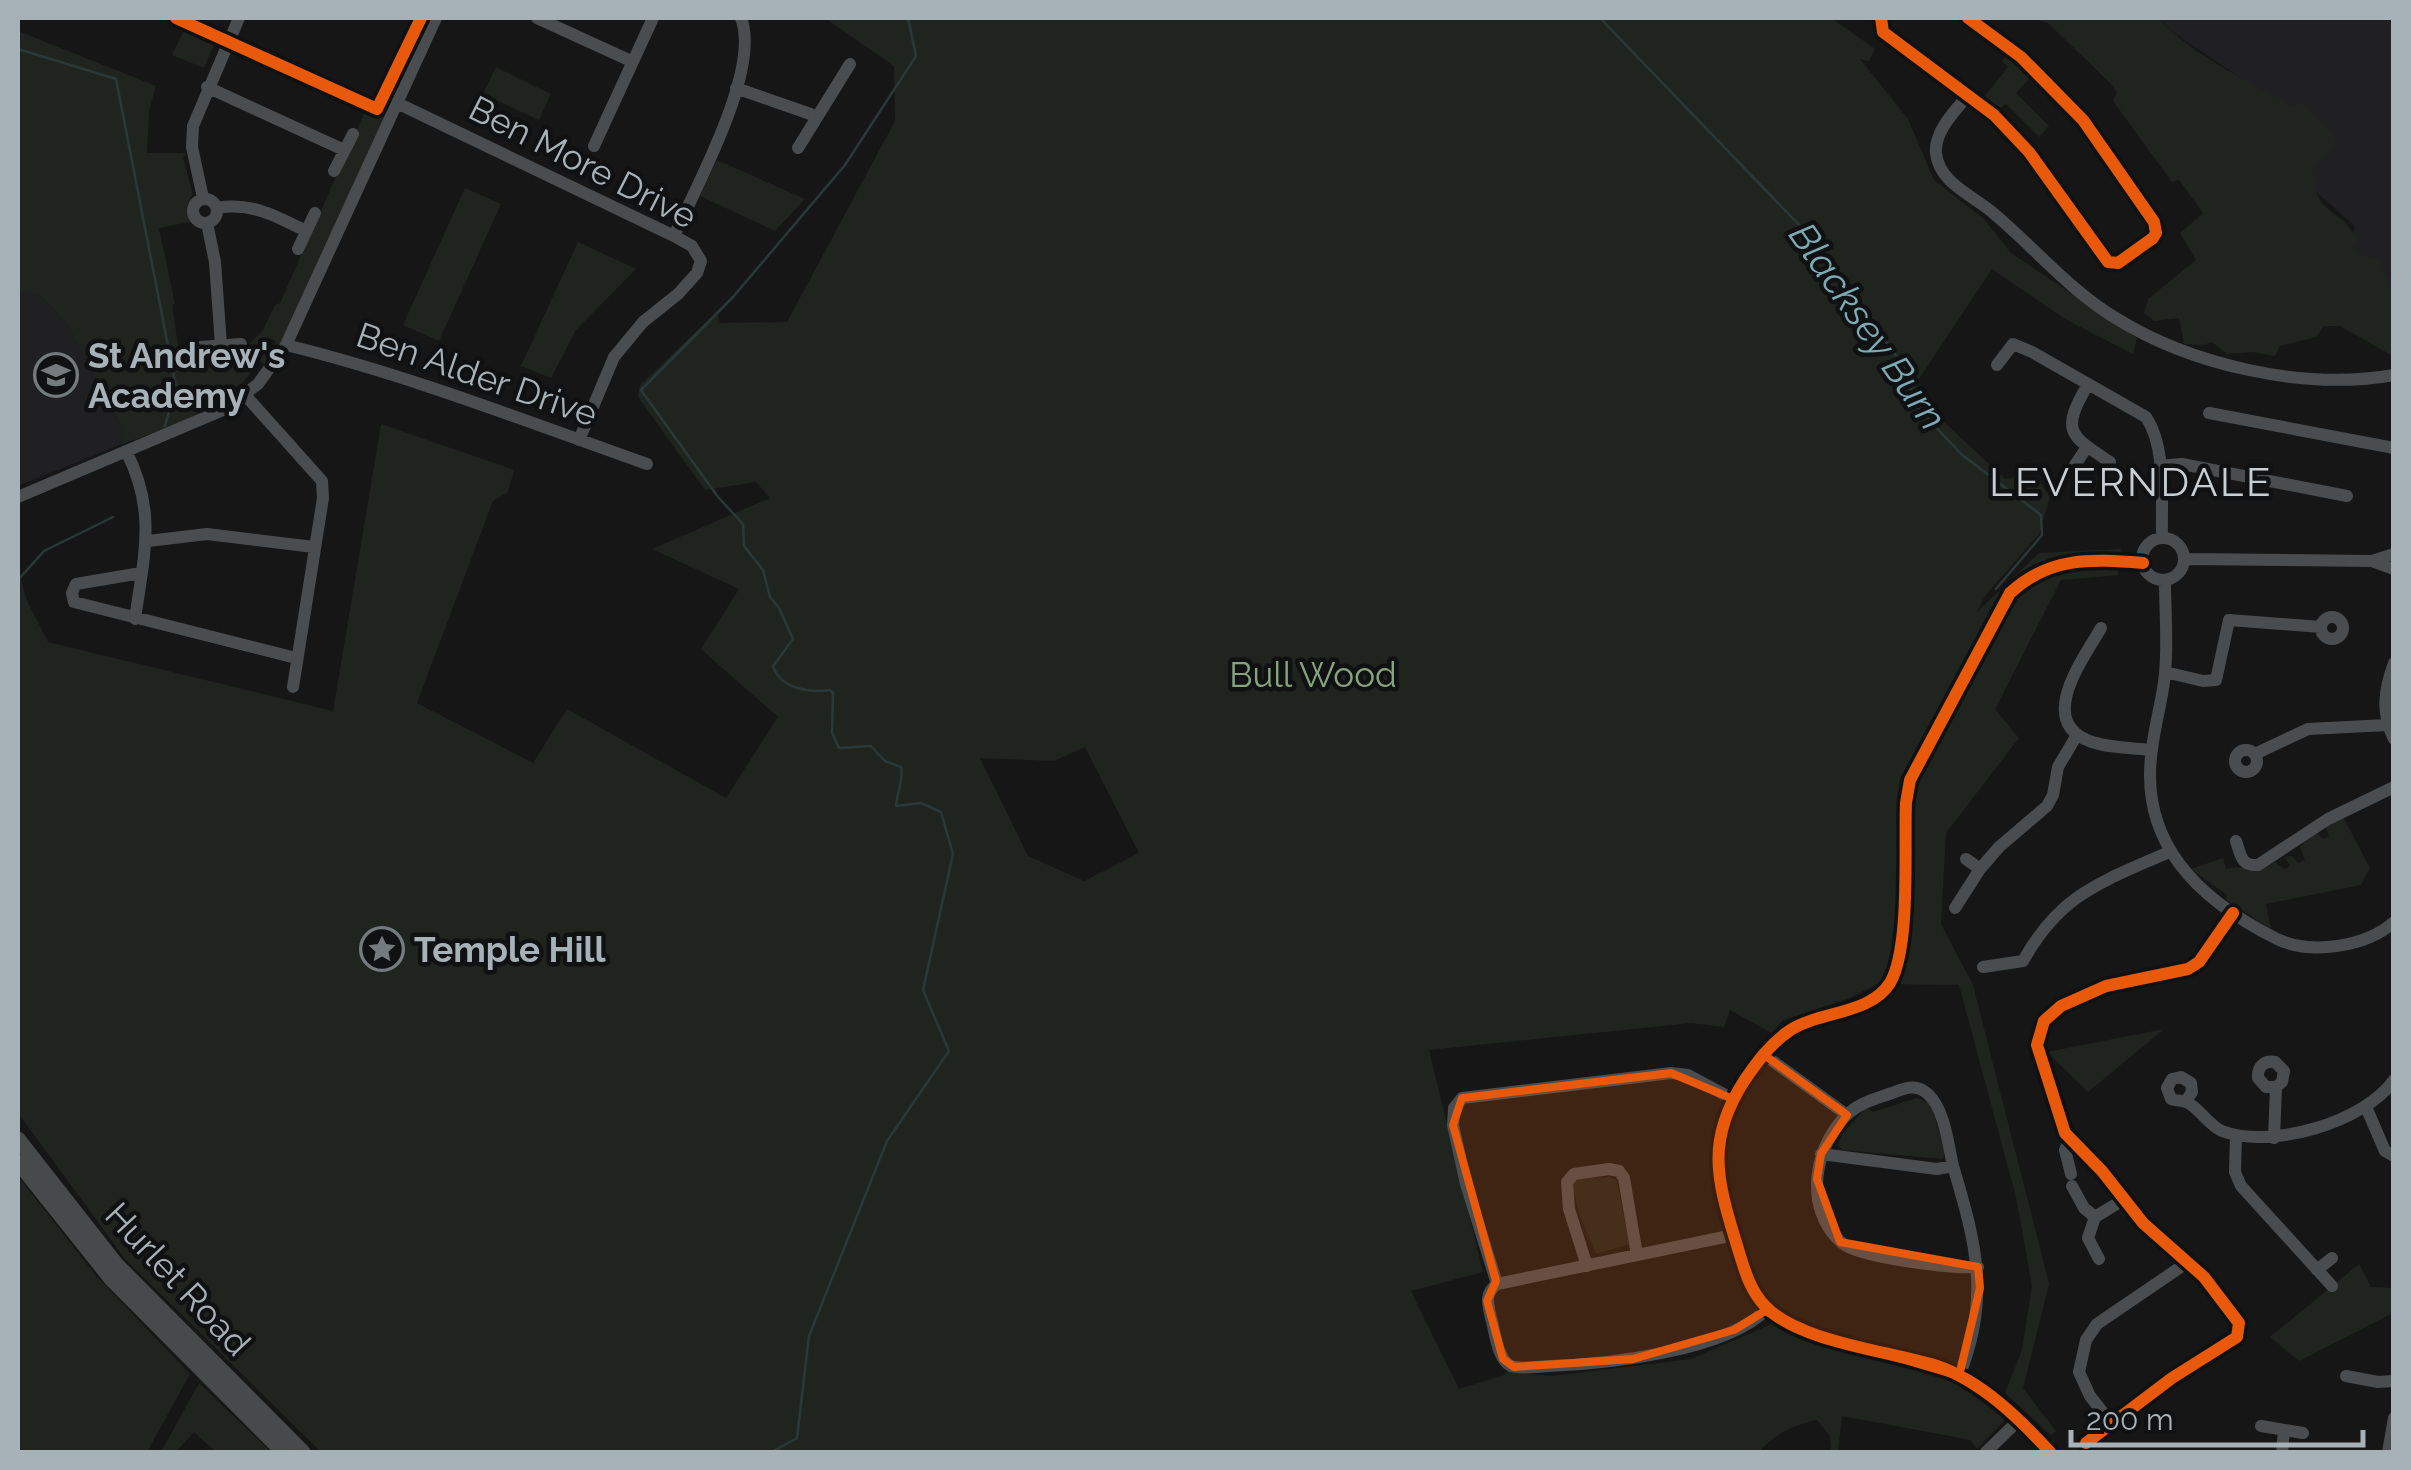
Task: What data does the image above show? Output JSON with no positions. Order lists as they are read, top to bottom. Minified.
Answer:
{"streets":{"main road":["Hurlet Road"],"street":["Ben More Drive","Ben Alder Drive"]},"crossings":[["Ben More Drive","Ben Alder Drive"]],"districts":["LEVERNDALE"],"water":["Blacksey Burn"],"parks":["Bull Wood"],"places":{"school or university":["St Andrew's Academy"],"place":["Temple Hill"]},"scale_bar":"200 m"}
